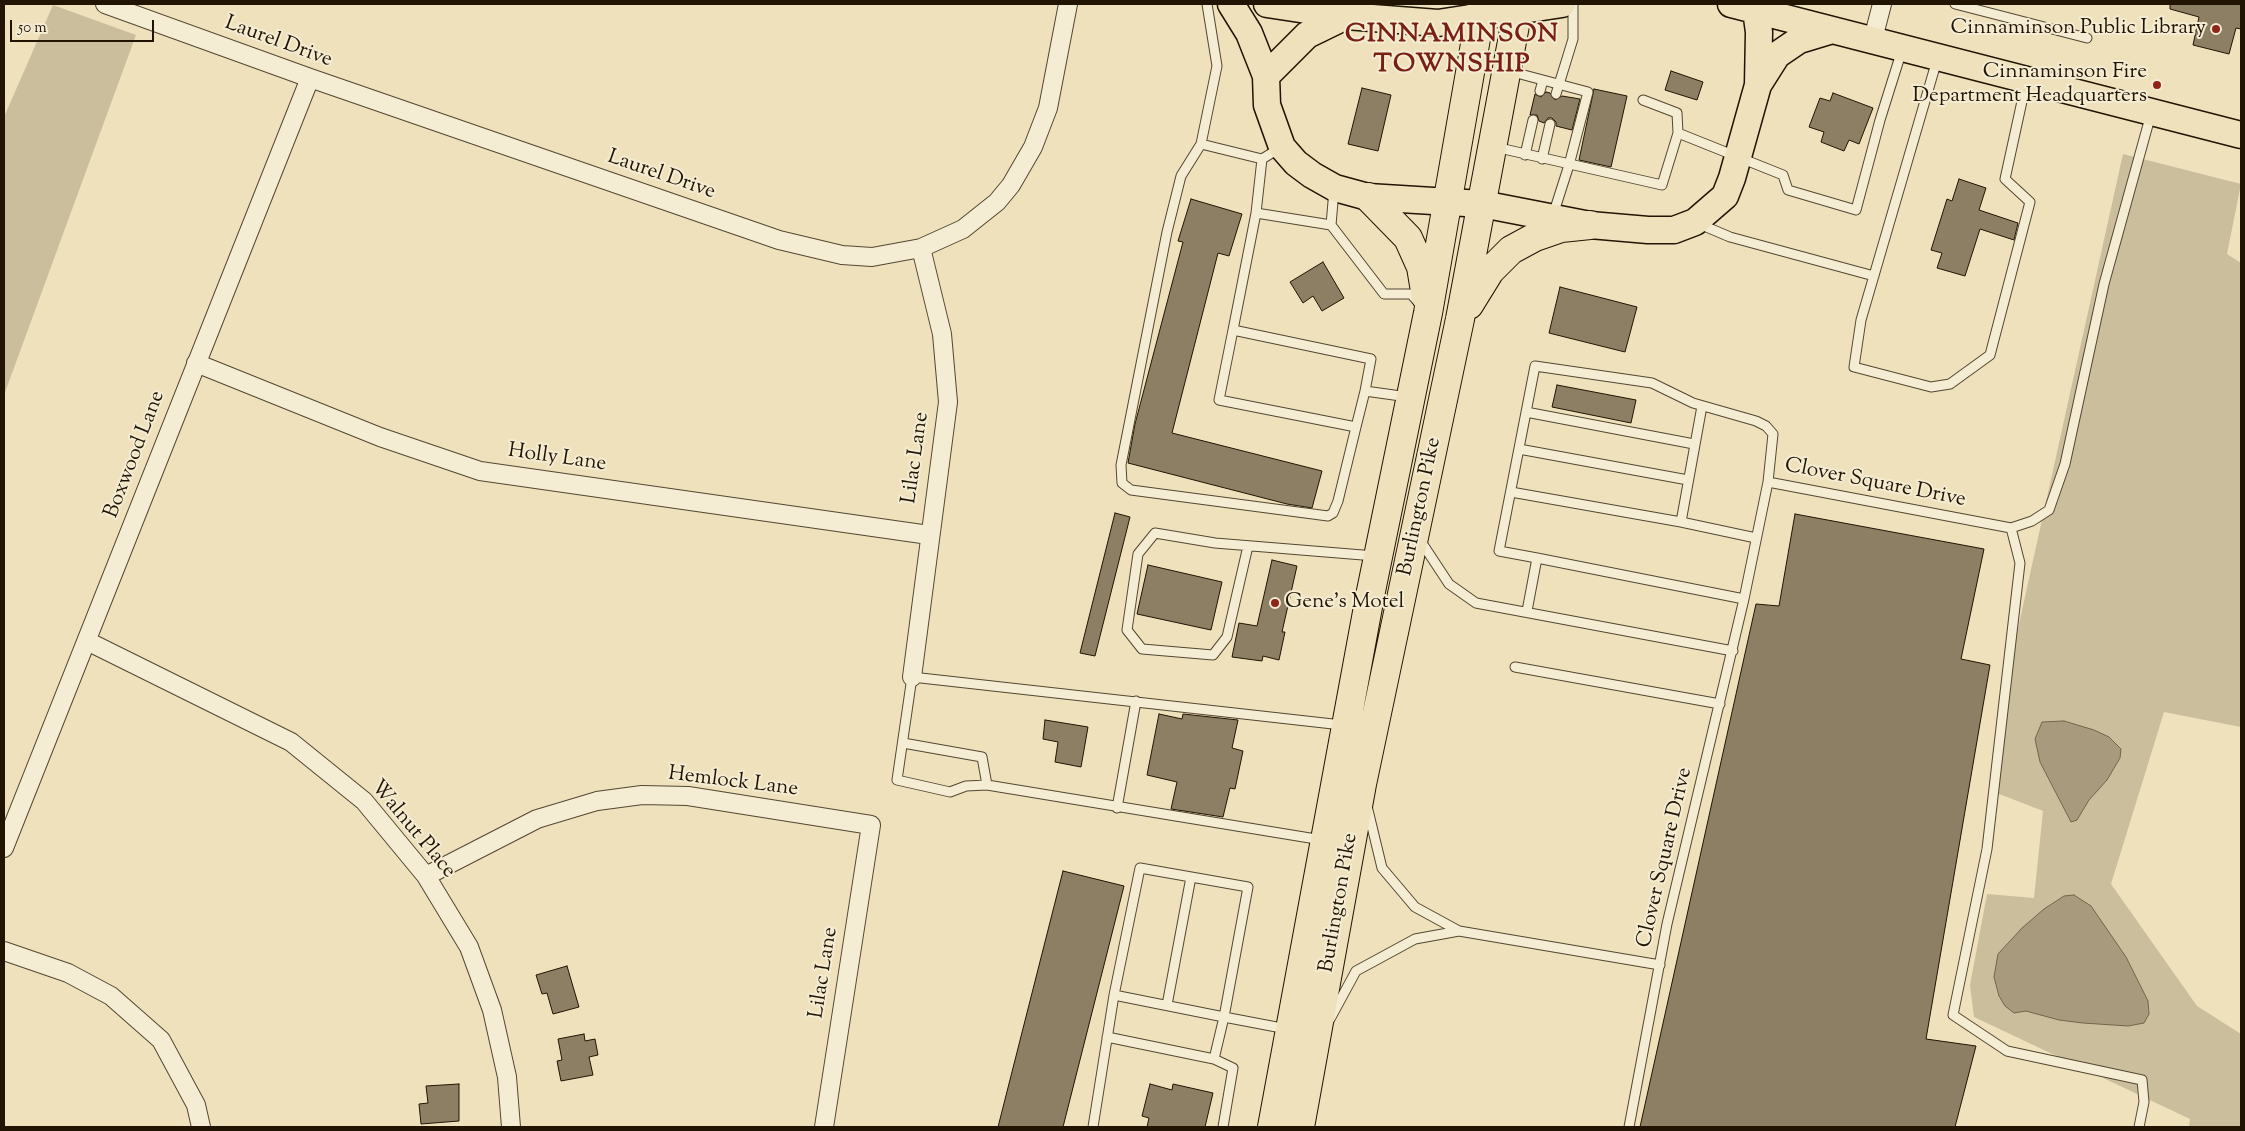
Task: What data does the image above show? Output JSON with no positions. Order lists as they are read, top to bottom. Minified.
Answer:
{"streets":{"highway":["Burlington Pike"],"street":["Laurel Drive","Boxwood Lane","Lilac Lane","Holly Lane","Hemlock Lane","Walnut Place"],"lane":["Clover Square Drive"]},"crossings":[["Laurel Drive","Boxwood Lane"],["Laurel Drive","Lilac Lane"],["Boxwood Lane","Holly Lane"],["Boxwood Lane","Walnut Place"],["Lilac Lane","Holly Lane"],["Lilac Lane","Hemlock Lane"],["Clover Square Drive","Burlington Pike"],["Hemlock Lane","Walnut Place"]],"districts":["CINNAMINSON TOWNSHIP"],"places":["Cinnaminson Public Library","Cinnaminson Fire Department Headquarters","Gene's Motel"],"scale_bar":"50 m"}
